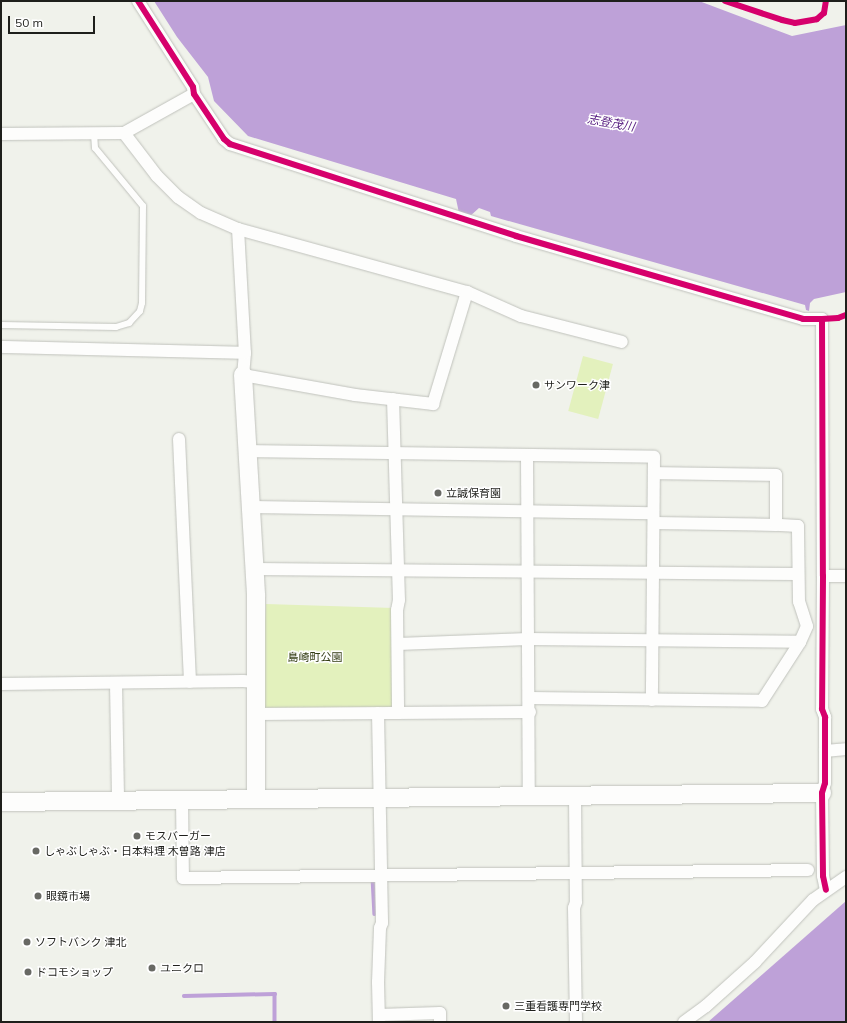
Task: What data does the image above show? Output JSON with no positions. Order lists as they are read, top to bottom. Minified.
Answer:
{"water":["志登茂川"],"parks":["島崎町公園"],"places":["サンワーク津","立誠保育園","モスバーガー","しゃぶしゃぶ・日本料理 木曽路 津店","眼鏡市場","ソフトバンク 津北","ユニクロ","ドコモショップ","三重看護専門学校"],"scale_bar":"50 m"}
